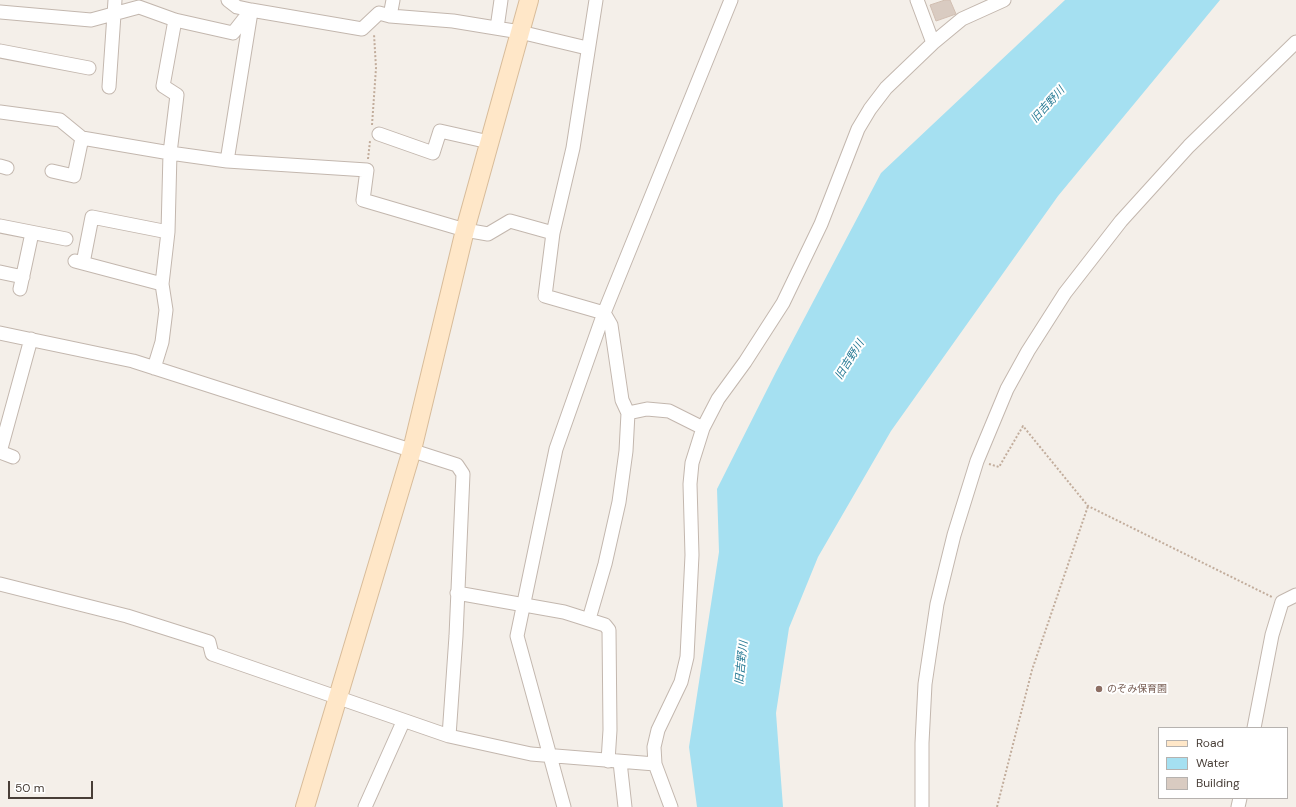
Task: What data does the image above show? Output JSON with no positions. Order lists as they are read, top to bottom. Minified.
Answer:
{"water":["旧吉野川"],"places":["のぞみ保育園"],"legend":["Road","Water","Building"],"scale_bar":"50 m"}
